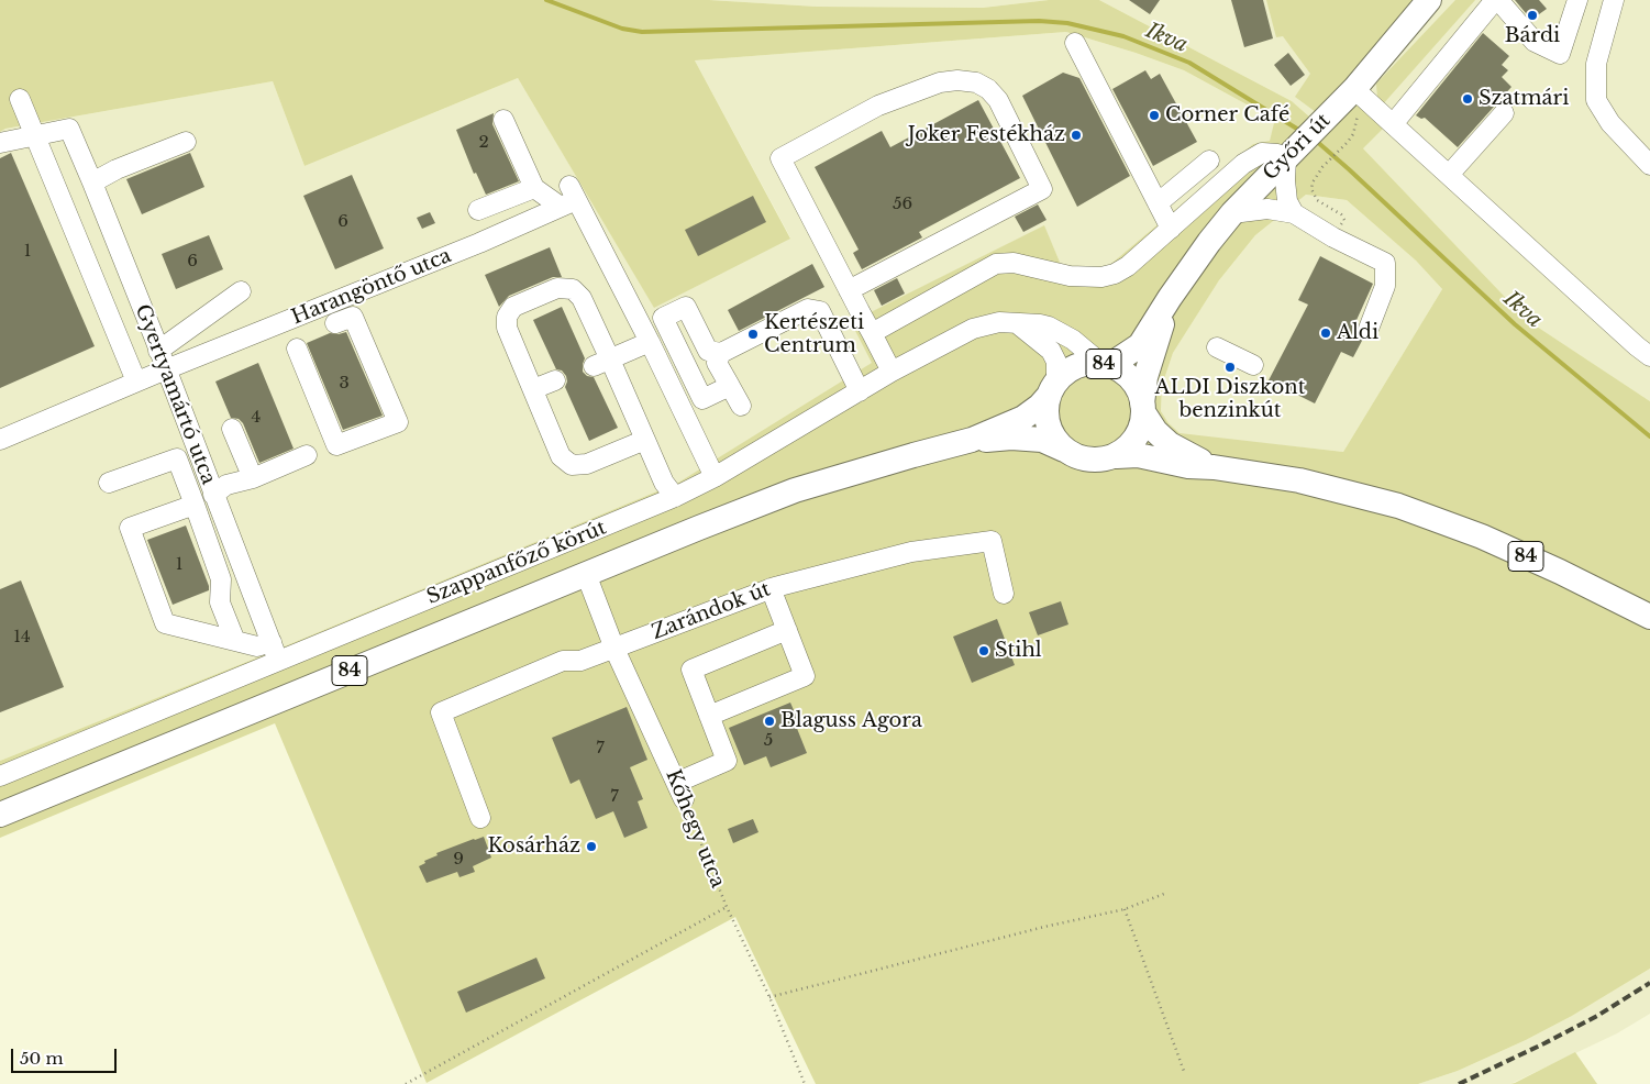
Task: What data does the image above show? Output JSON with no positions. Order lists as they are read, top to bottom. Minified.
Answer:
{"streets":{"main road":["Győri út","84"],"lane":["Harangöntő utca","Gyertyamártó utca","Szappanfőző körút","Zarándok út","Kőhegy utca"]},"crossings":[["Győri út","84"],["Győri út","Szappanfőző körút"],["Harangöntő utca","Gyertyamártó utca"],["84","Szappanfőző körút"],["84","Kőhegy utca"],["Gyertyamártó utca","Szappanfőző körút"],["Zarándok út","Kőhegy utca"]],"water":["Ikva"],"places":["Bárdi","Szatmári","Corner Café","Joker Festékház","Aldi","Kertészeti Centrum","ALDI Diszkont benzinkút","Stihl","Blaguss Agora","Kosárház"],"house_numbers":["2","56","6","1","6","3","4","1","14","5","7","7","9"],"scale_bar":"50 m"}
